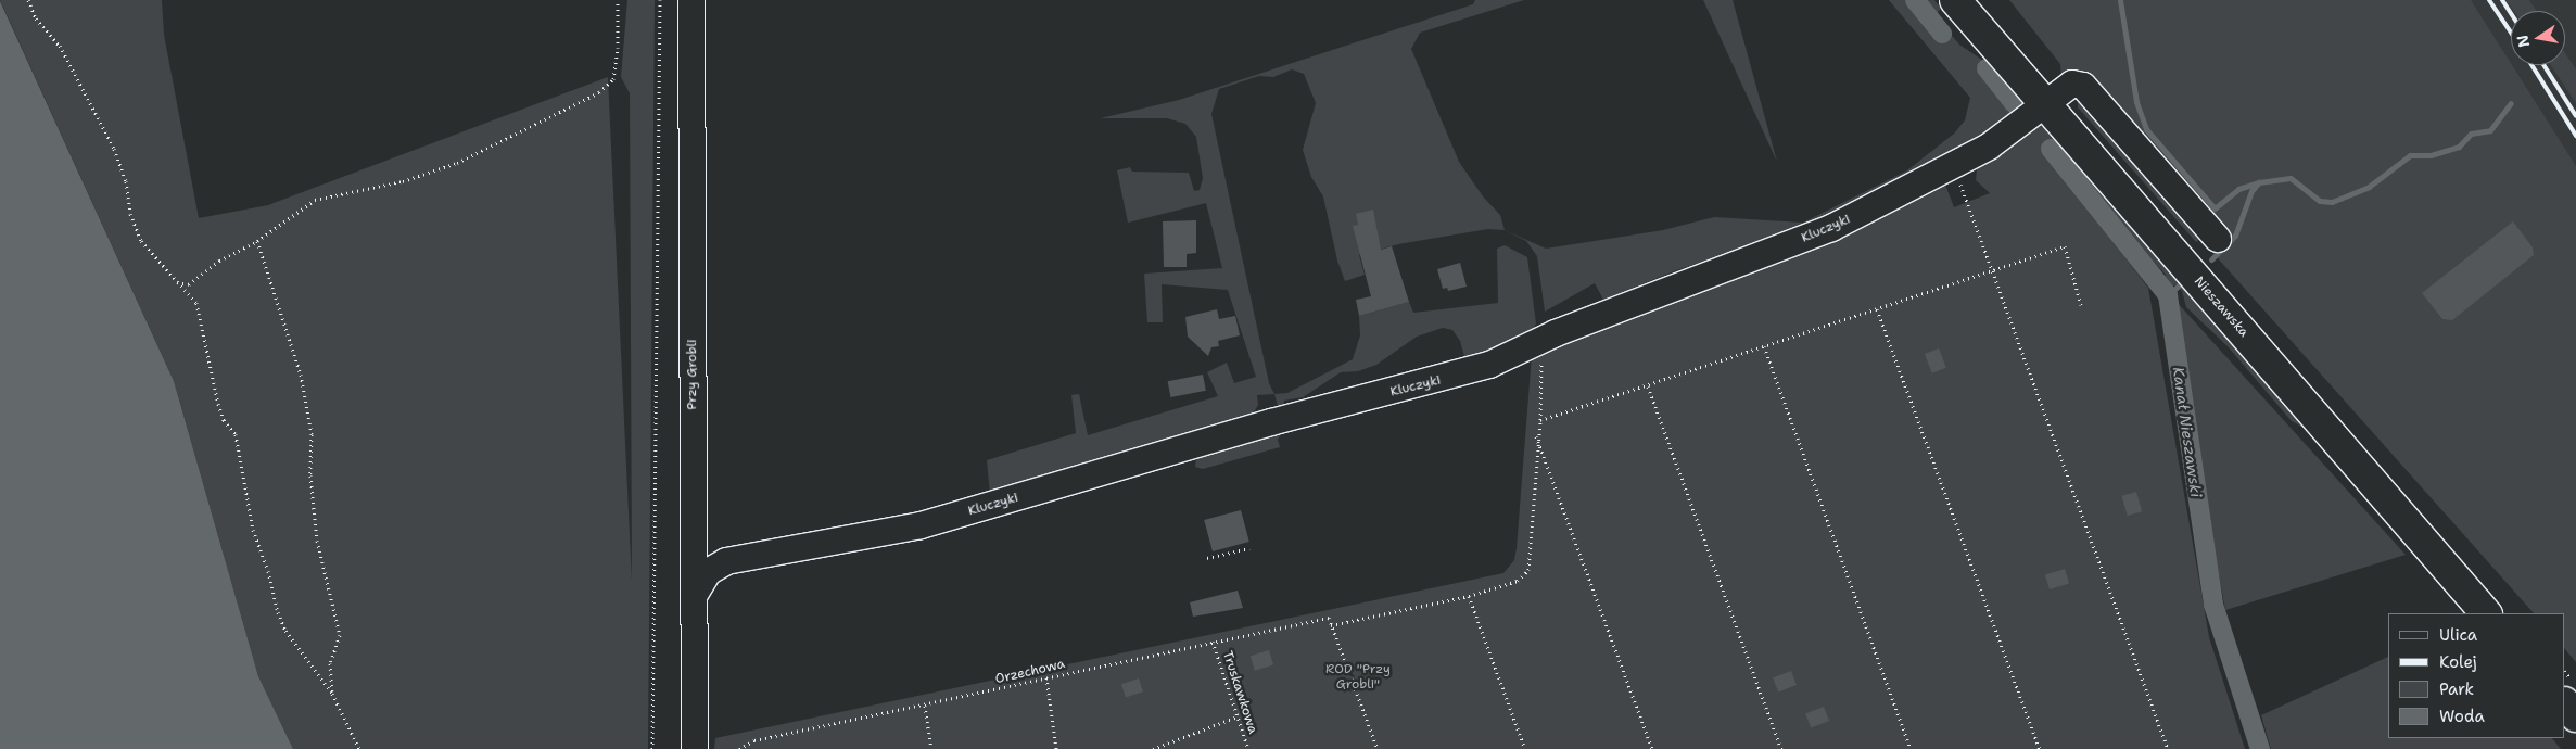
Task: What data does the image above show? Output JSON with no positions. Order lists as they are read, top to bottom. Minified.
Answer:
{"streets":{"main road":["Nieszawska"],"street":["Kluczyki","Przy Grobli"],"path":["Orzechowa","Truskawkowa"]},"crossings":[["Kluczyki","Nieszawska"],["Kluczyki","Przy Grobli"],["Orzechowa","Truskawkowa"]],"water":["Kanał Nieszawski"],"parks":["ROD \"Przy Grobli\""],"legend":["Ulica","Kolej","Park","Woda"],"north":"left"}
